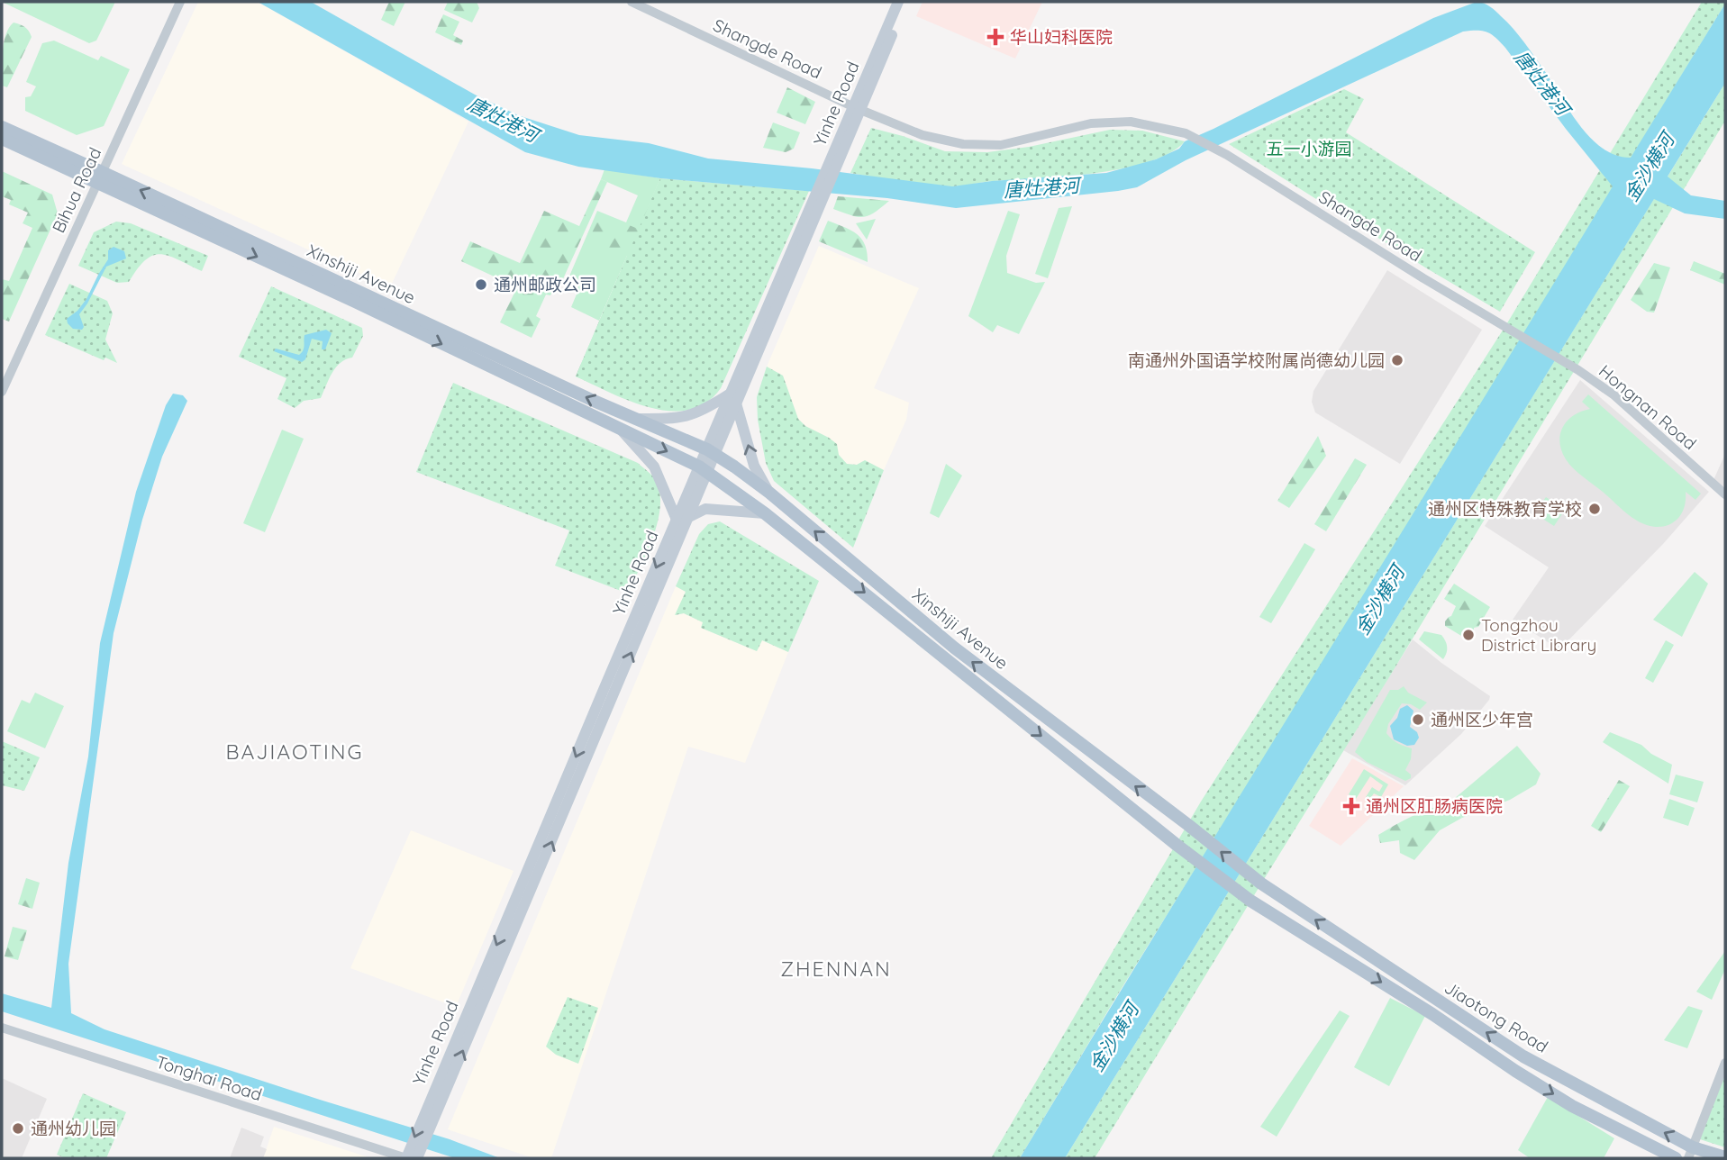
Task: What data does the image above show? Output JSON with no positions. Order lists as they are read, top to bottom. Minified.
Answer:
{"streets":{"main road":["Yinhe Road","Xinshiji Avenue","Jiaotong Road"],"street":["Shangde Road","Bihua Road","Hongnan Road","Tonghai Road"]},"crossings":[["Shangde Road","Yinhe Road"],["Shangde Road","Hongnan Road"],["Yinhe Road","Xinshiji Avenue"],["Yinhe Road","Tonghai Road"],["Bihua Road","Xinshiji Avenue"],["Xinshiji Avenue","Jiaotong Road"]],"districts":["BAJIAOTING","ZHENNAN"],"water":["唐灶港河","金沙横河"],"parks":["五一小游园"],"places":{"health":["华山妇科医院","通州区肛肠病医院"],"other":["通州邮政公司","南通州外国语学校附属尚德幼儿园","通州区特殊教育学校","Tongzhou District Library","通州区少年宫","通州幼儿园"]}}
